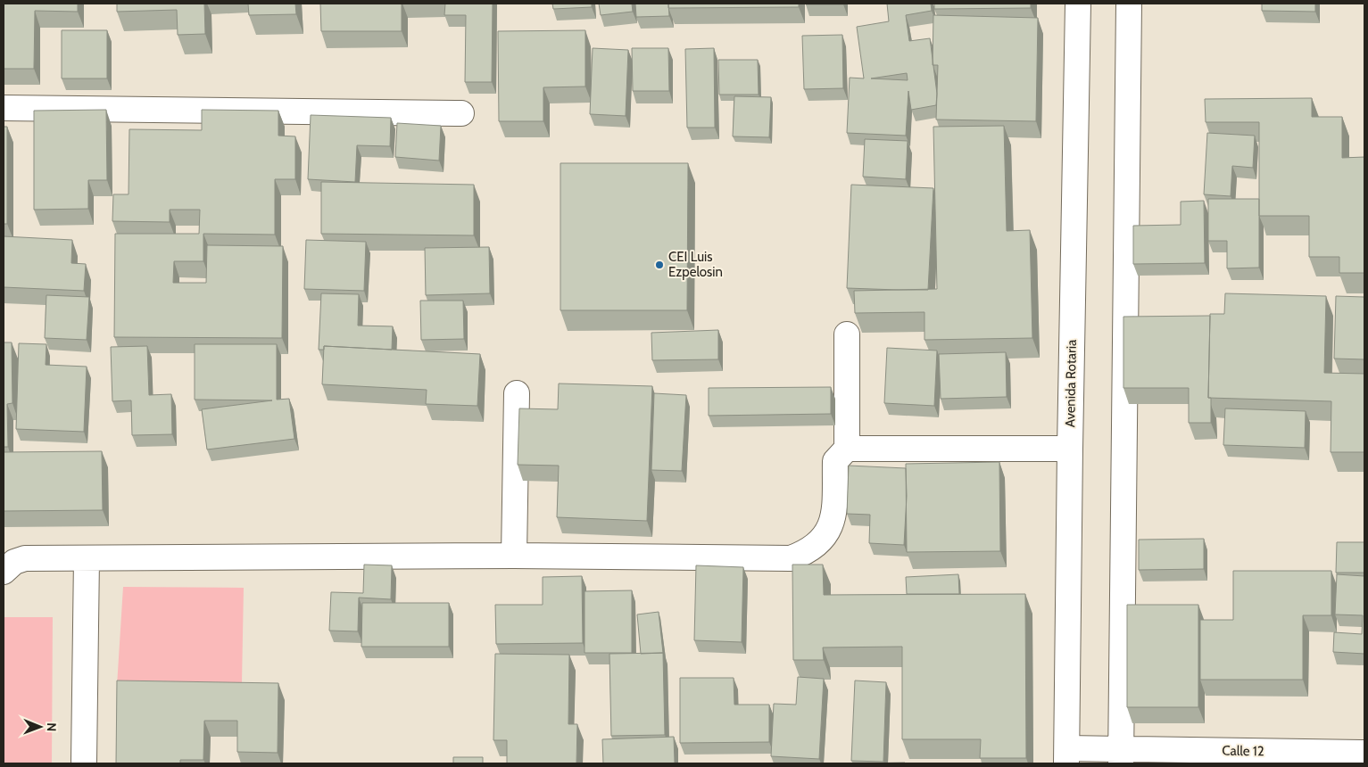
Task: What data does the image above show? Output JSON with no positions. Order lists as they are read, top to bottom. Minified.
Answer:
{"streets":{"street":["Avenida Rotaria","Calle 12"]},"crossings":[["Avenida Rotaria","Calle 12"]],"places":["CEI Luis Ezpelosin"],"north":"right"}
